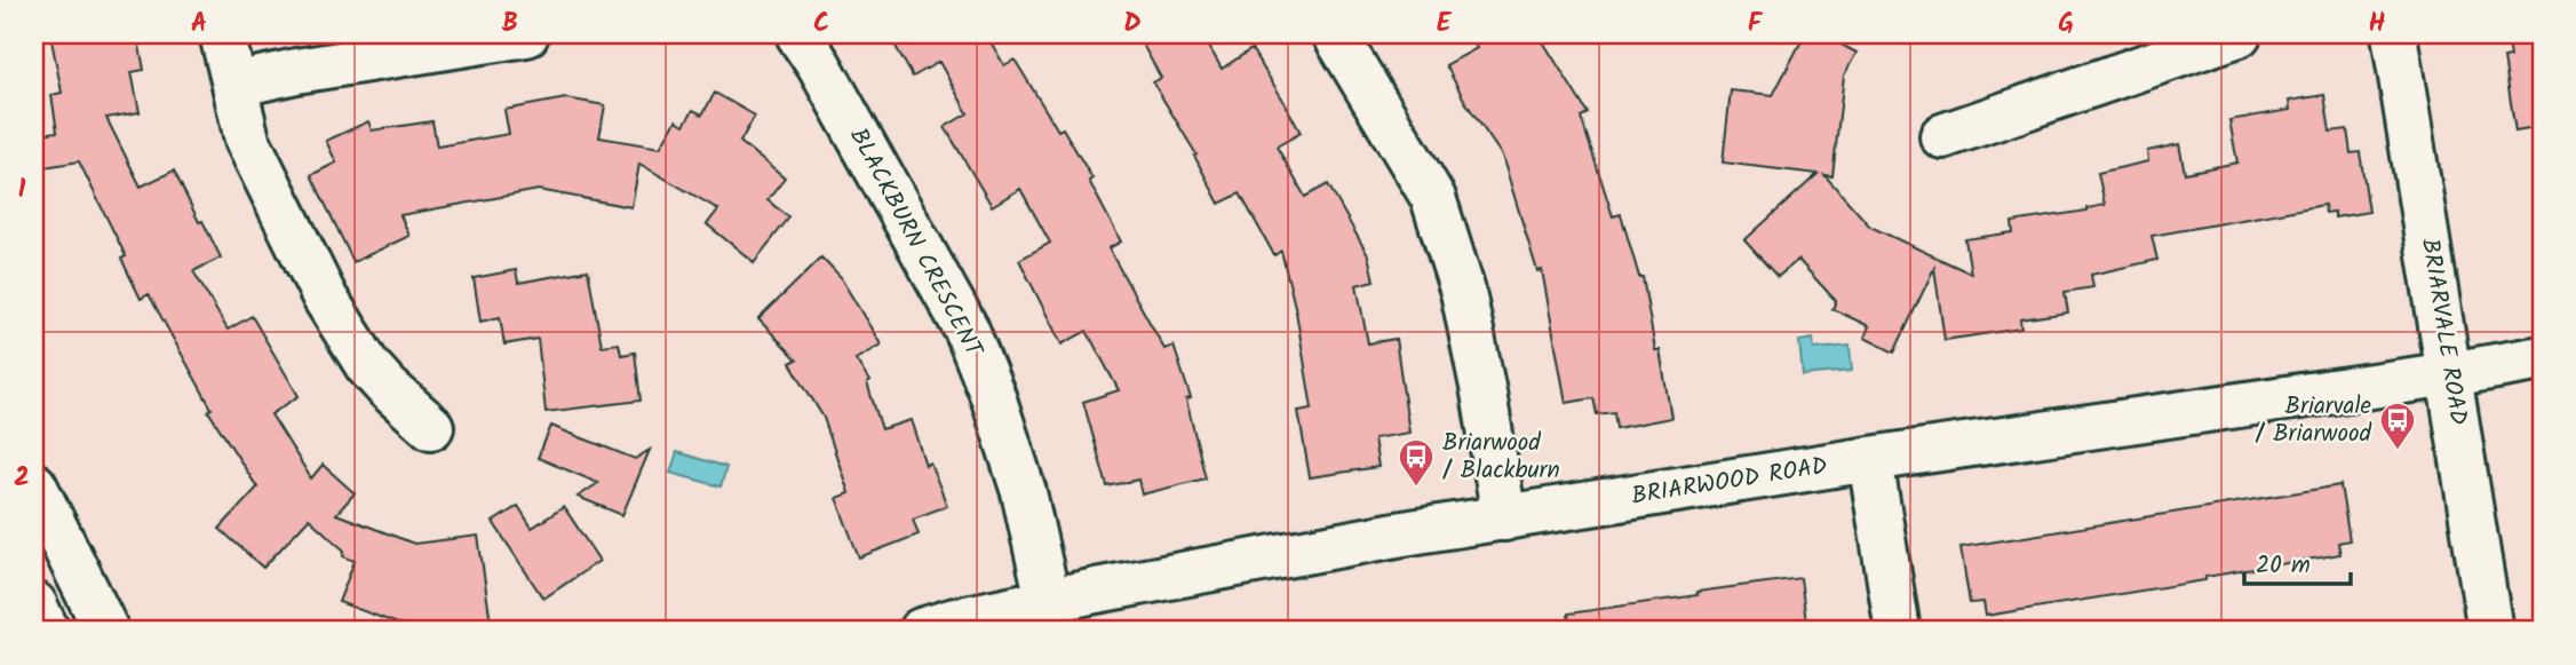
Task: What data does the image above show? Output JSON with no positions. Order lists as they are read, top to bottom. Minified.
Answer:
{"streets":{"street":["BLACKBURN CRESCENT","BRIARVALE ROAD","BRIARWOOD ROAD"]},"crossings":[["BLACKBURN CRESCENT","BRIARWOOD ROAD"],["BRIARVALE ROAD","BRIARWOOD ROAD"]],"places":{"bus stop":["Briarvale / Briarwood","Briarwood / Blackburn"]},"scale_bar":"20 m","grid":{"columns":["A","B","C","D","E","F","G","H"],"rows":["1","2"]}}
